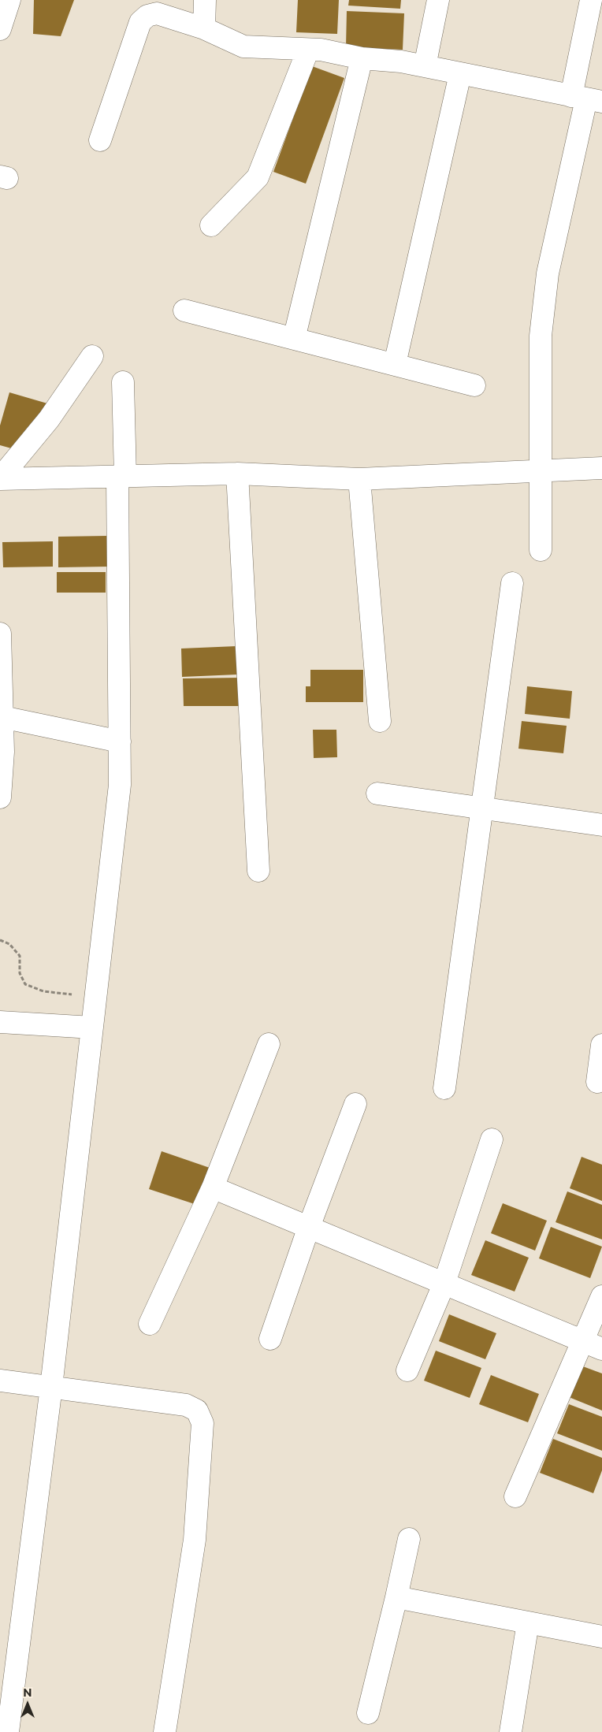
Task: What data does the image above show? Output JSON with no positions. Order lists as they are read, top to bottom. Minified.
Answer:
{"north":"top"}
